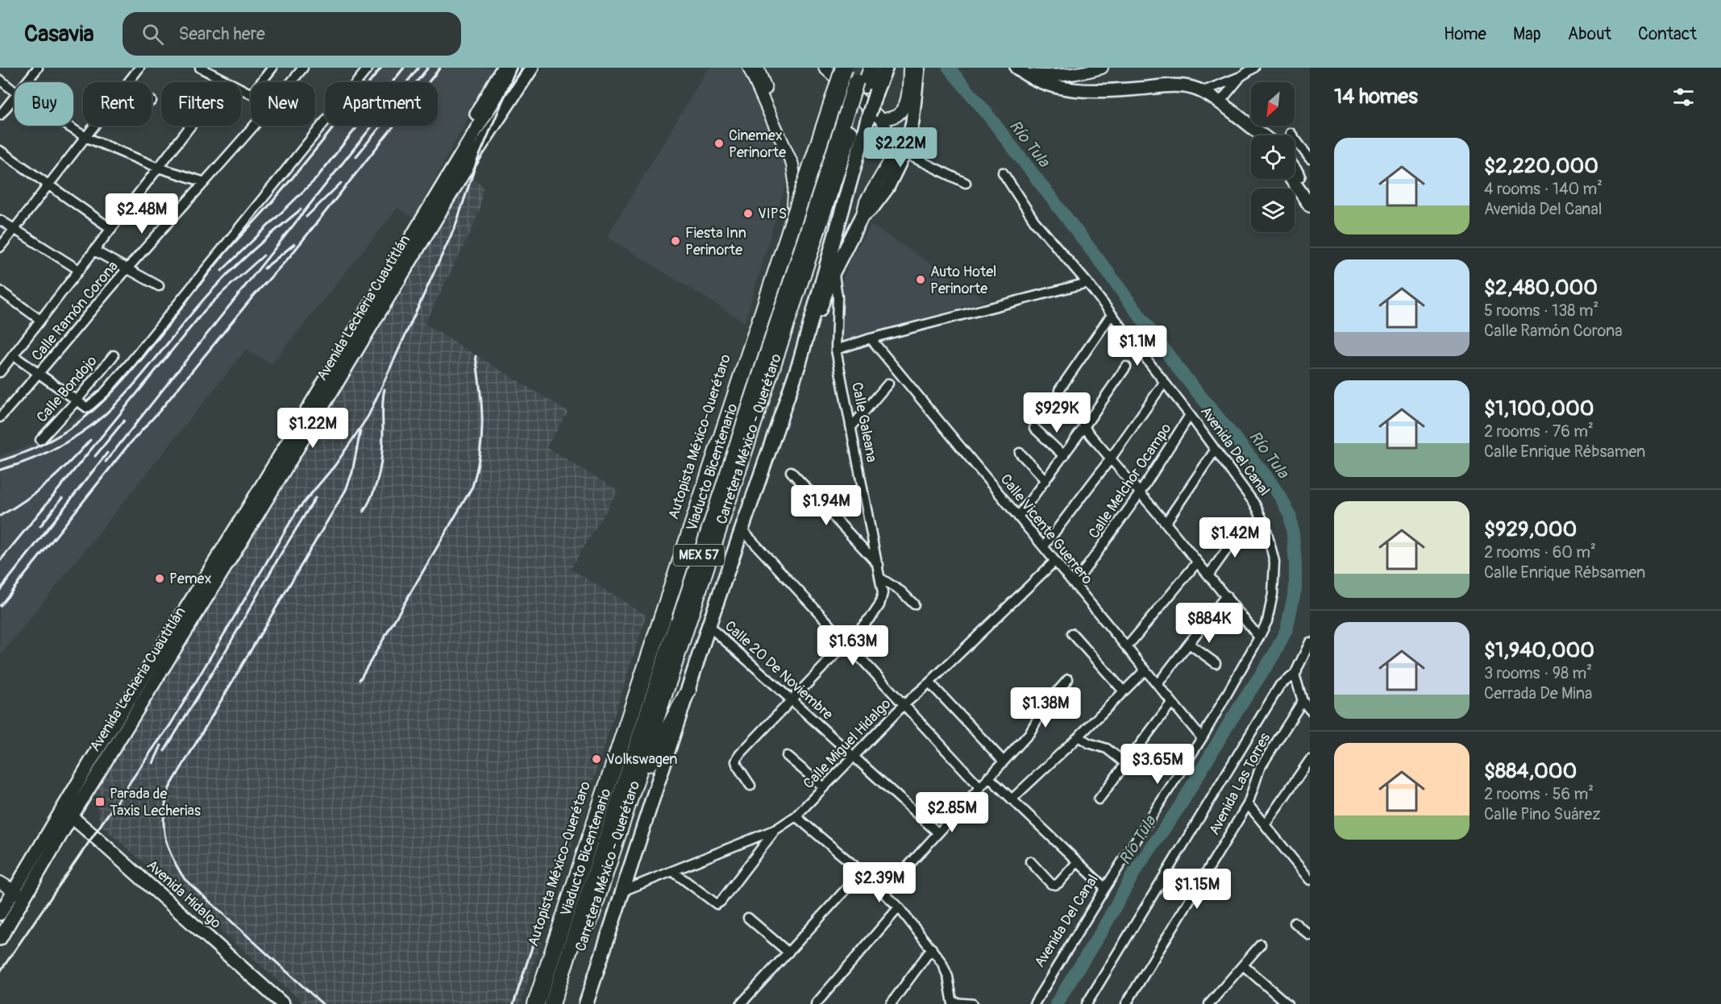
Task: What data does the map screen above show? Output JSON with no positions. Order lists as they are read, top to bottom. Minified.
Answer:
{"streets":{"highway":["Carretera México - Querétaro","Viaducto Bicentenario","MEX 57"],"main road":["Avenida Lecheria Cuautitlán","Autopista México-Querétaro","Avenida Hidalgo"],"street":["Calle Ramón Corona","Calle Bondojo","Calle Galeana","Avenida Del Canal","Calle Melchor Ocampo","Calle Vicente Guerrero","Calle 20 De Noviembre","Calle Miguel Hidalgo","Avenida Las Torres"]},"crossings":[["Avenida Lecheria Cuautitlán","Avenida Hidalgo"],["Calle Galeana","Calle 20 De Noviembre"],["Autopista México-Querétaro","Viaducto Bicentenario"],["Avenida Del Canal","Calle Melchor Ocampo"],["Avenida Del Canal","Calle Vicente Guerrero"],["Calle Melchor Ocampo","Calle Vicente Guerrero"],["Calle Vicente Guerrero","Calle Miguel Hidalgo"],["Calle 20 De Noviembre","Calle Miguel Hidalgo"]],"water":["Río Tula"],"places":{"other":["Cinemex Perinorte","VIPS","Fiesta Inn Perinorte","Auto Hotel Perinorte","Pemex","Volkswagen"],"transit":["Parada de Taxis Lecherias"]},"north":"bottom left","page":{"header":"Casavia","search":"Search here","nav":["Home","Map","About","Contact"],"heading":"14 homes","chip":["Buy","Rent","Filters","New","Apartment"],"list":[{"name":"$2,220,000","note":"4 rooms · 140 m² · Avenida Del Canal"},{"name":"$2,480,000","note":"5 rooms · 138 m² · Calle Ramón Corona"},{"name":"$1,100,000","note":"2 rooms · 76 m² · Calle Enrique Rébsamen"},{"name":"$929,000","note":"2 rooms · 60 m² · Calle Enrique Rébsamen"},{"name":"$1,940,000","note":"3 rooms · 98 m² · Cerrada De Mina"},{"name":"$884,000","note":"2 rooms · 56 m² · Calle Pino Suárez"}],"price":["$2.22M","$2.48M","$1.1M","$929K","$1.22M","$1.94M","$1.42M","$884K","$1.63M","$1.38M","$3.65M","$2.85M","$2.39M","$1.15M"]}}
